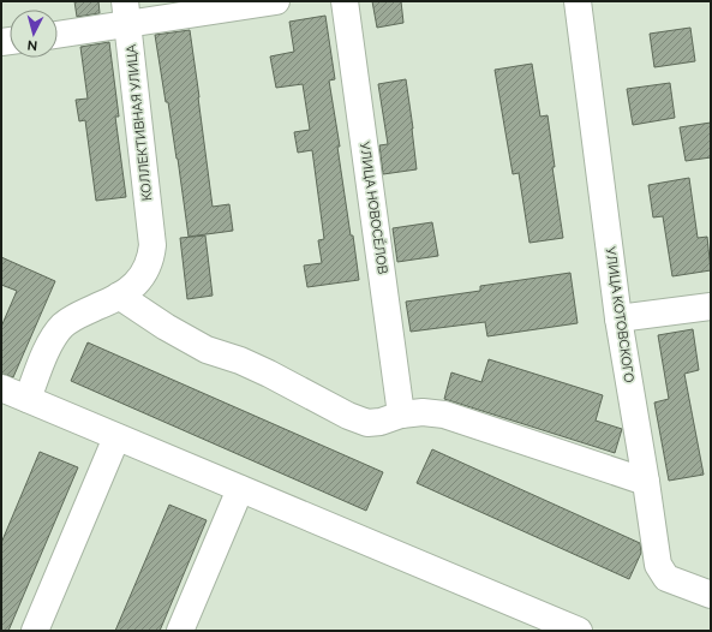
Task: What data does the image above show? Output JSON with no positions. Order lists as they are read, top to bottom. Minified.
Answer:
{"streets":{"street":["КОЛЛЕКТИВНАЯ УЛИЦА","УЛИЦА НОВОСЁЛОВ","УЛИЦА КОТОВСКОГО"]},"north":"bottom"}
